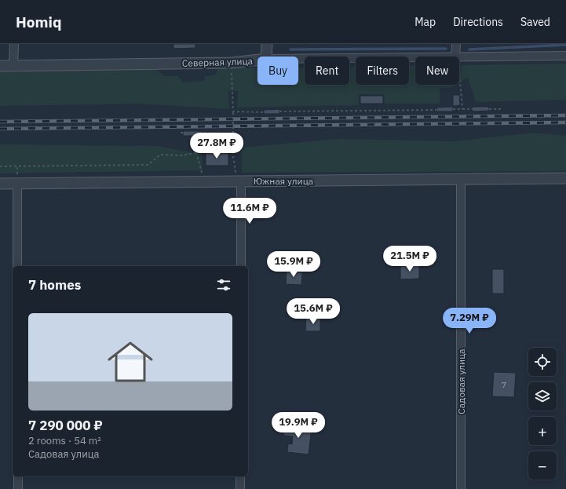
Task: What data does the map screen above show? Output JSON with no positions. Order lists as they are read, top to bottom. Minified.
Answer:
{"streets":{"street":["Северная улица","Южная улица","Садовая улица"]},"crossings":[["Южная улица","Садовая улица"]],"house_numbers":["7"],"page":{"header":"Homiq","nav":["Map","Directions","Saved"],"chip":["Buy","Rent","Filters","New"],"price":["27.8M ₽","11.6M ₽","21.5M ₽","15.9M ₽","15.6M ₽","7.29M ₽","19.9M ₽"],"heading":"7 homes","list":[{"name":"7 290 000 ₽","note":"2 rooms · 54 m² · Садовая улица"}],"map_buttons":["+","−"]}}
